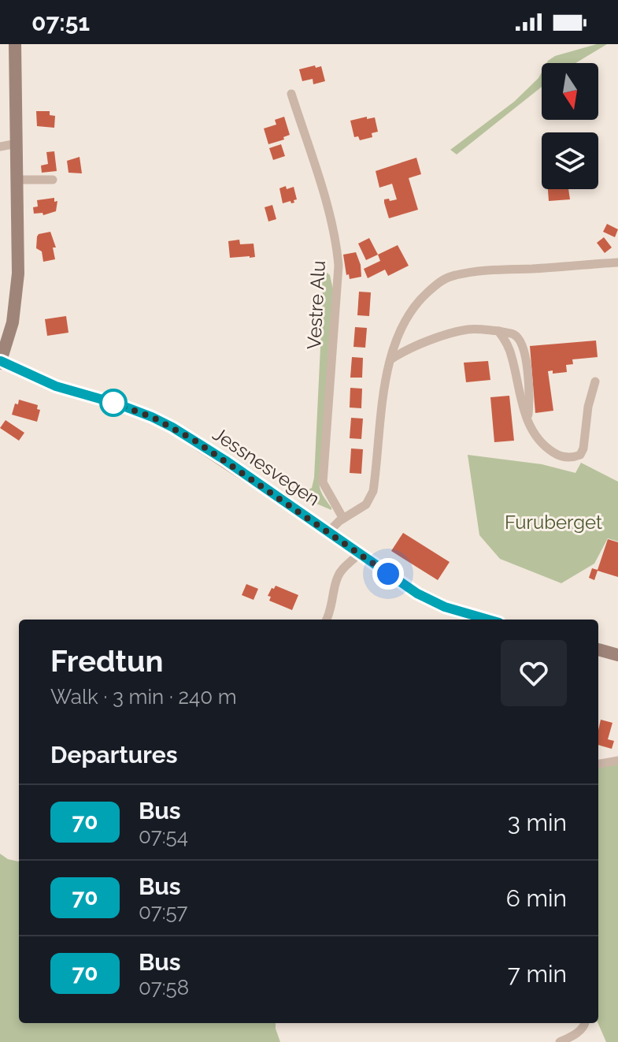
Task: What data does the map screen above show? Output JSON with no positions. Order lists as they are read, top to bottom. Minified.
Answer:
{"streets":{"main road":["Jessnesvegen"],"street":["Vestre Alu"]},"parks":["Furuberget"],"lines":["bus line 70"],"north":"bottom","page":{"status":"07:51","heading":[["Fredtun","Walk · 3 min · 240 m"],"Departures"],"list":[{"mark":"70","name":"Bus","note":"07:54","value":"3 min"},{"mark":"70","name":"Bus","note":"07:57","value":"6 min"},{"mark":"70","name":"Bus","note":"07:58","value":"7 min"}]}}
